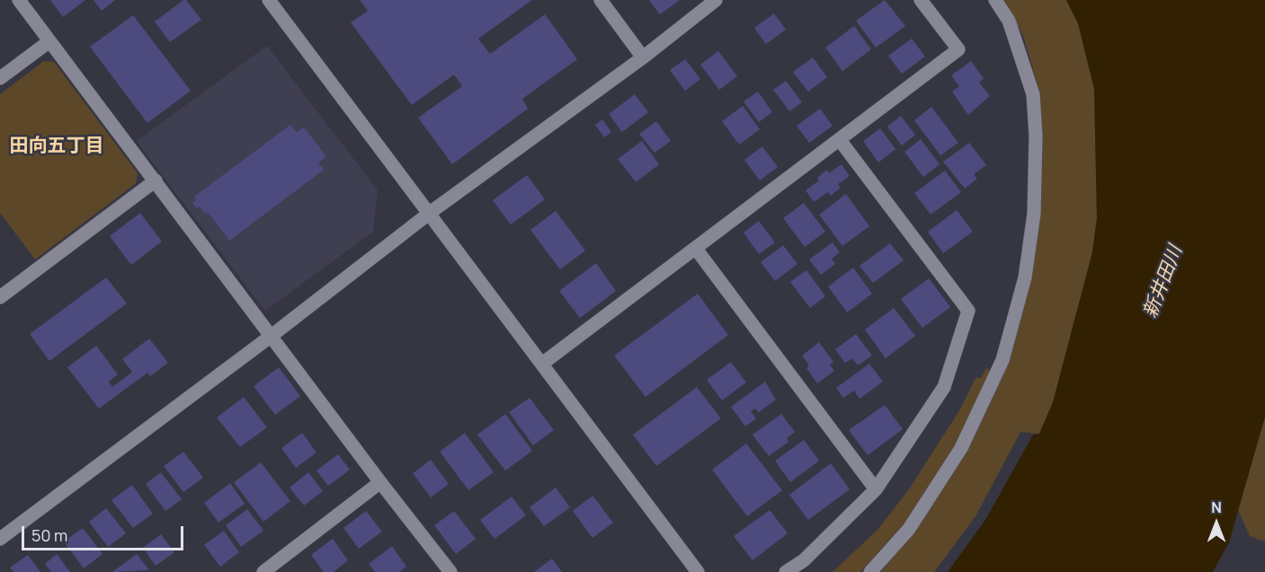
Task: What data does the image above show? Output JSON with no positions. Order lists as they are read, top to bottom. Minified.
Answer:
{"districts":["田向五丁目"],"water":["新井田川"],"scale_bar":"50 m","north":"top"}
